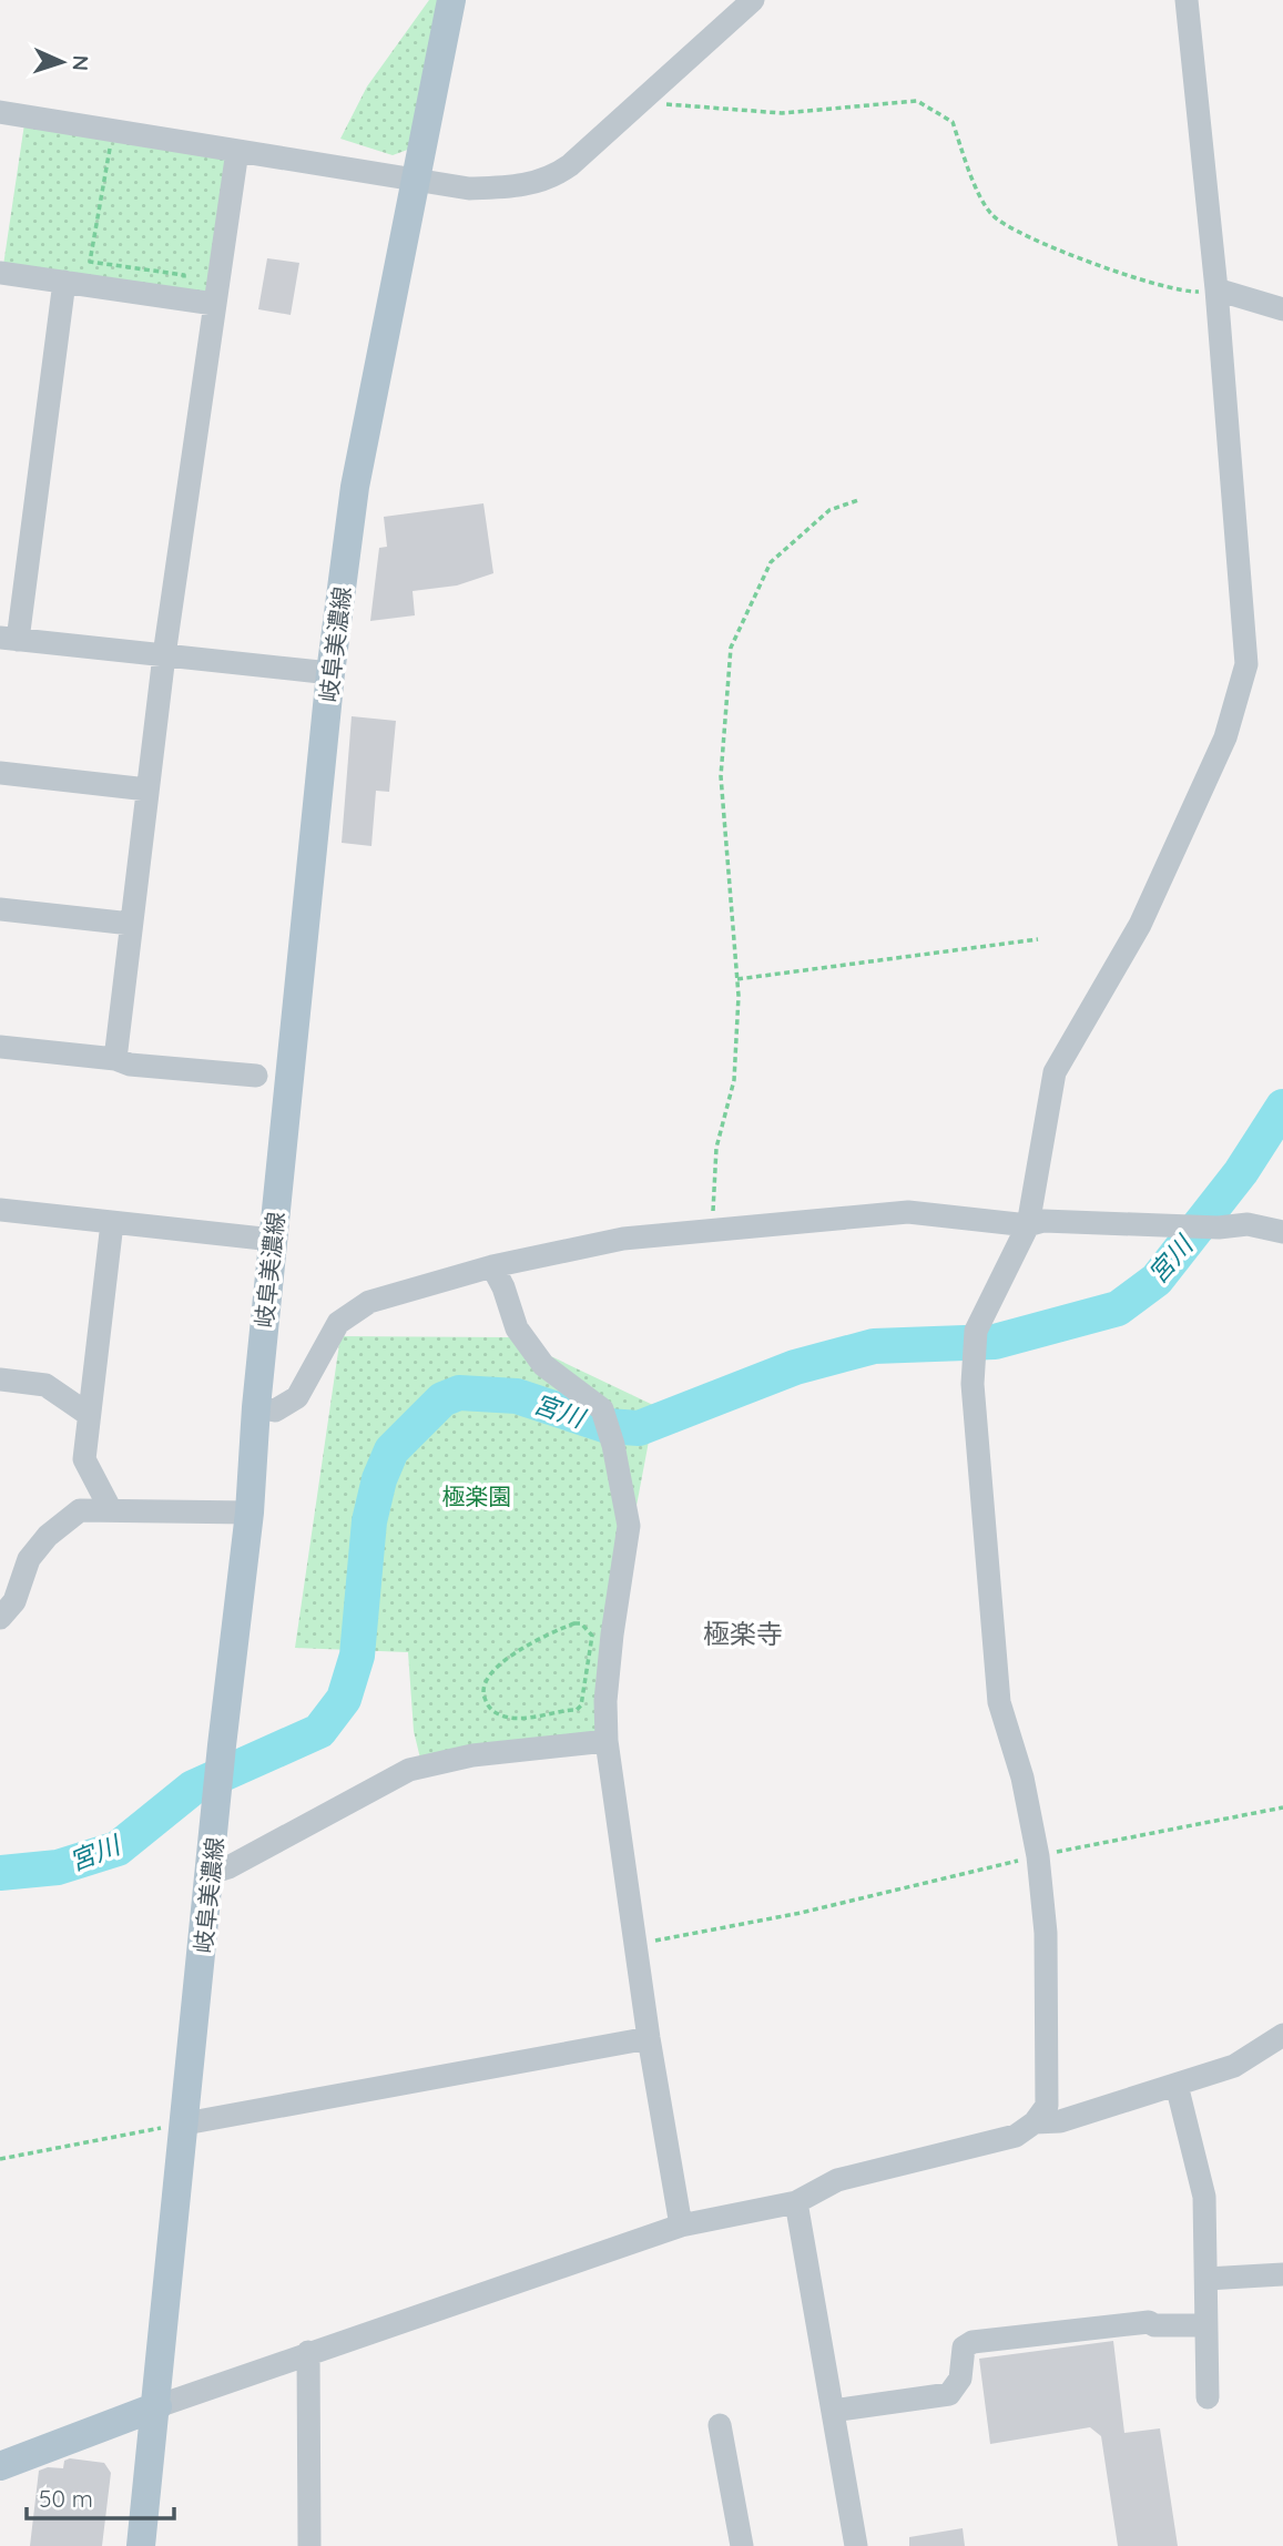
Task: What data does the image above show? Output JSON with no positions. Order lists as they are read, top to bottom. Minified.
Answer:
{"streets":{"main road":["岐阜美濃線"]},"districts":["極楽寺"],"water":["宮川"],"parks":["極楽園"],"scale_bar":"50 m","north":"right"}
